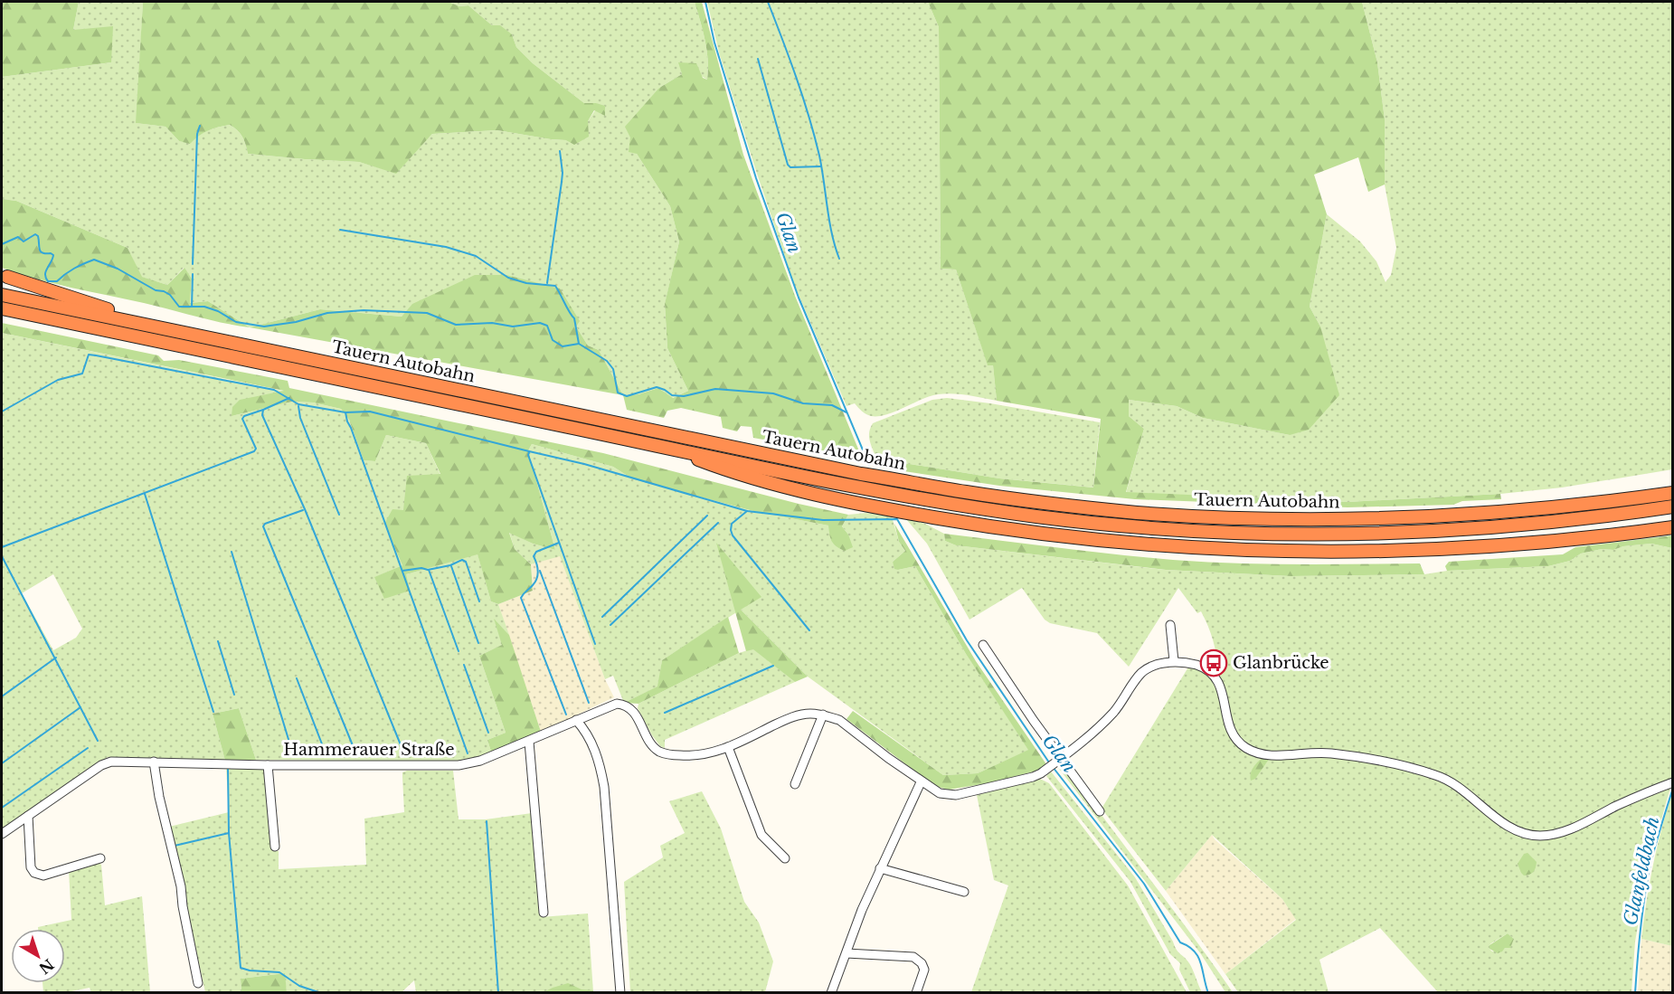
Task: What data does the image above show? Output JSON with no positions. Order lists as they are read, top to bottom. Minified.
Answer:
{"streets":{"highway":["Tauern Autobahn"],"street":["Hammerauer Straße"]},"water":["Glan","Glanfeldbach"],"places":{"bus stop":["Glanbrücke"]},"north":"bottom right"}
